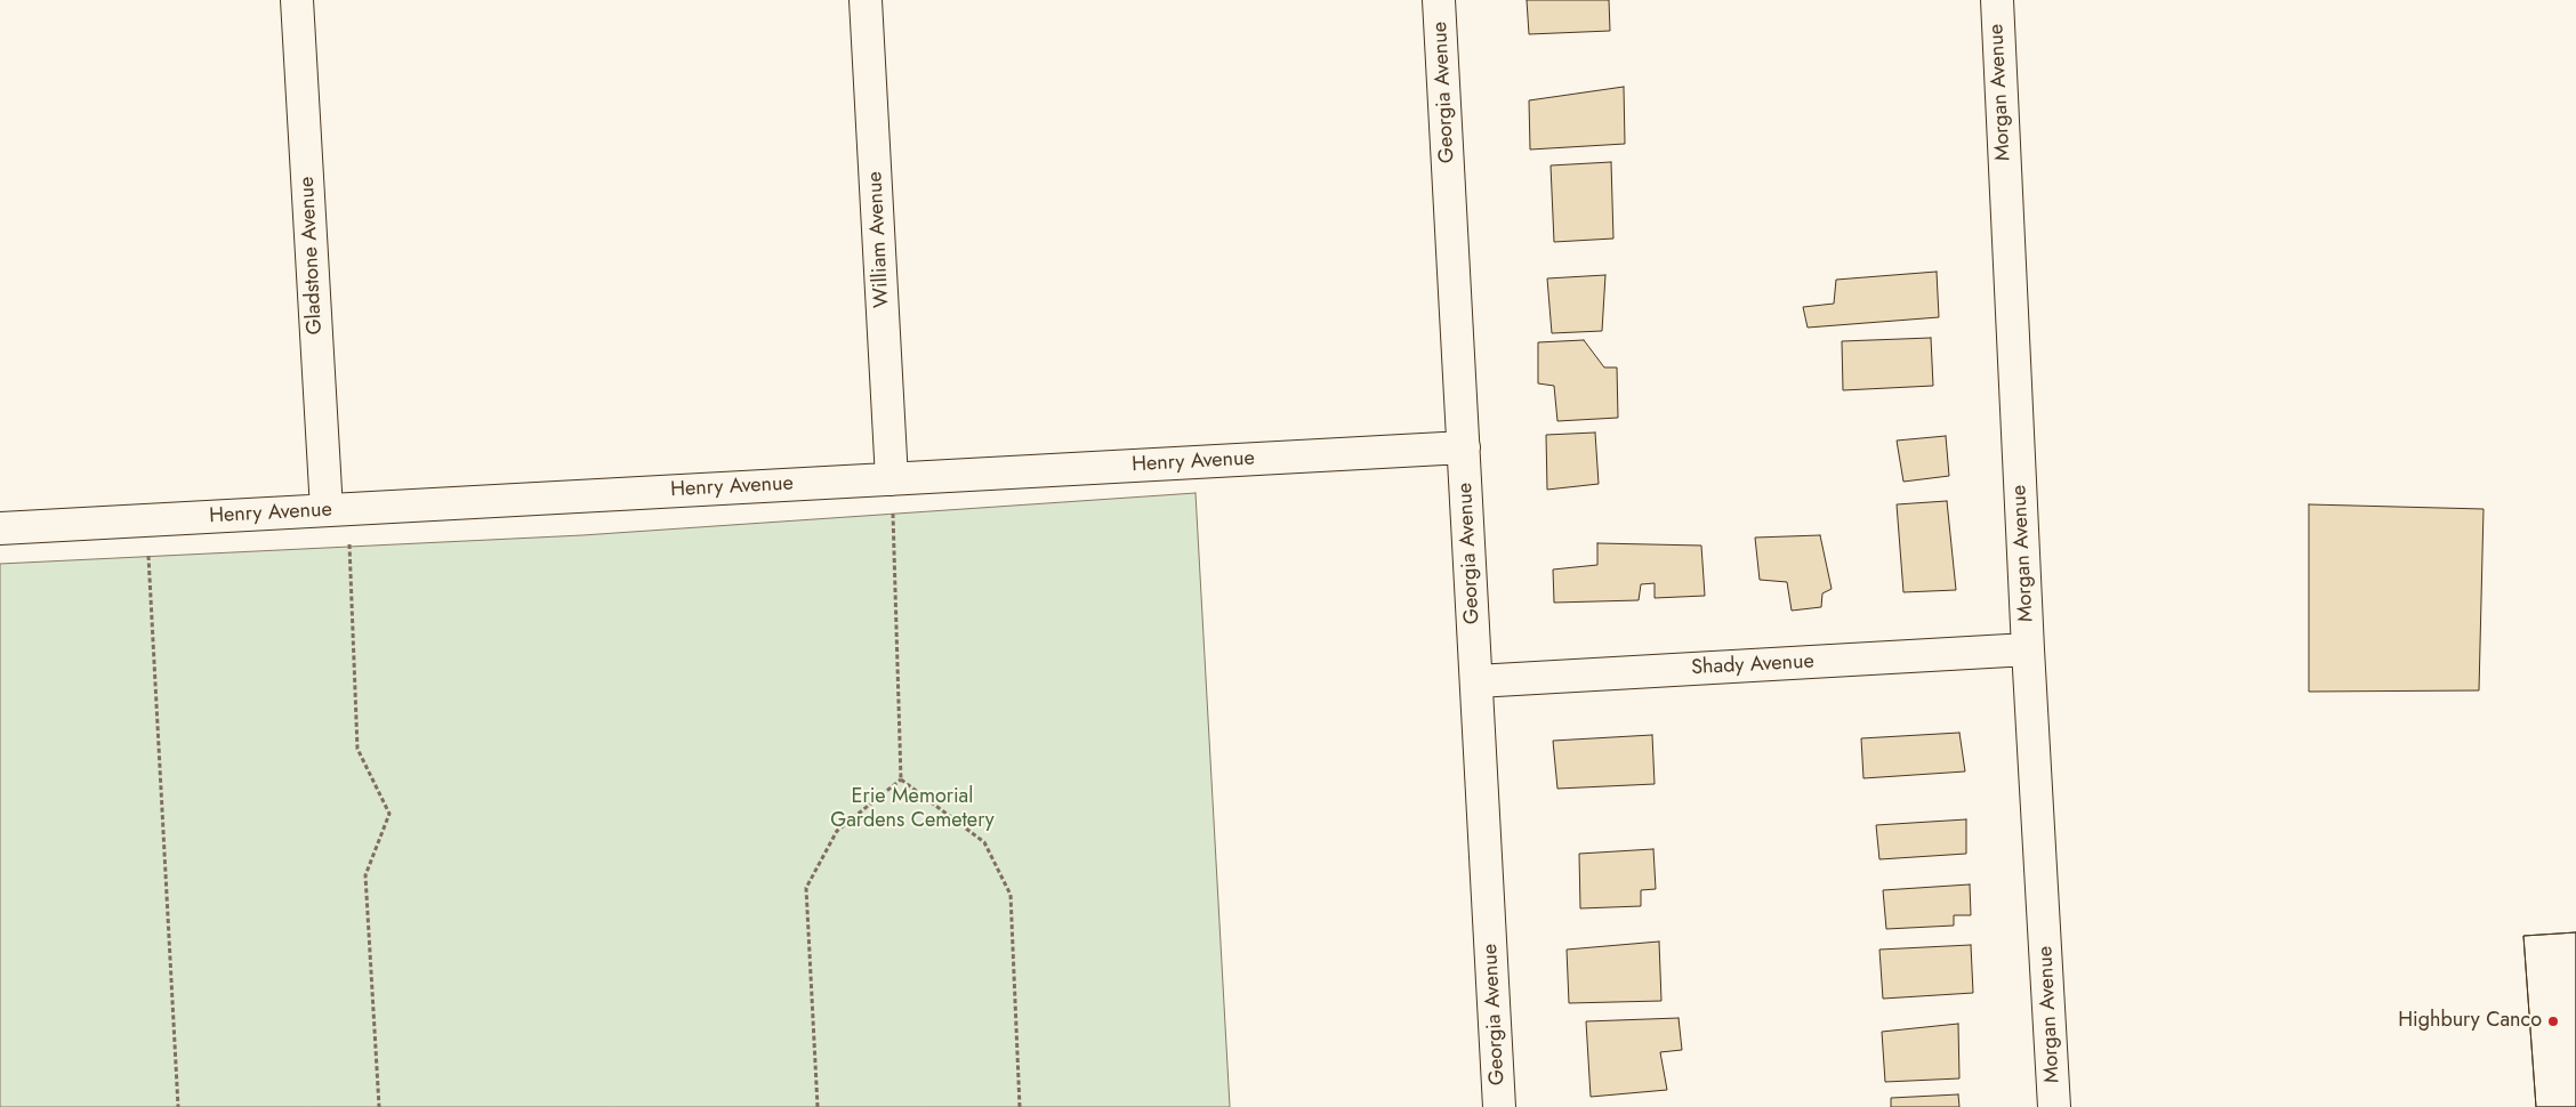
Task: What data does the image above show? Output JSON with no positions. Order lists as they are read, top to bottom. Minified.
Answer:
{"streets":{"street":["Georgia Avenue","Morgan Avenue","William Avenue","Gladstone Avenue","Henry Avenue","Shady Avenue"]},"crossings":[["Georgia Avenue","Henry Avenue"],["Georgia Avenue","Shady Avenue"],["Morgan Avenue","Shady Avenue"],["William Avenue","Henry Avenue"],["Gladstone Avenue","Henry Avenue"]],"parks":["Erie Memorial Gardens Cemetery"],"places":["Highbury Canco"]}
